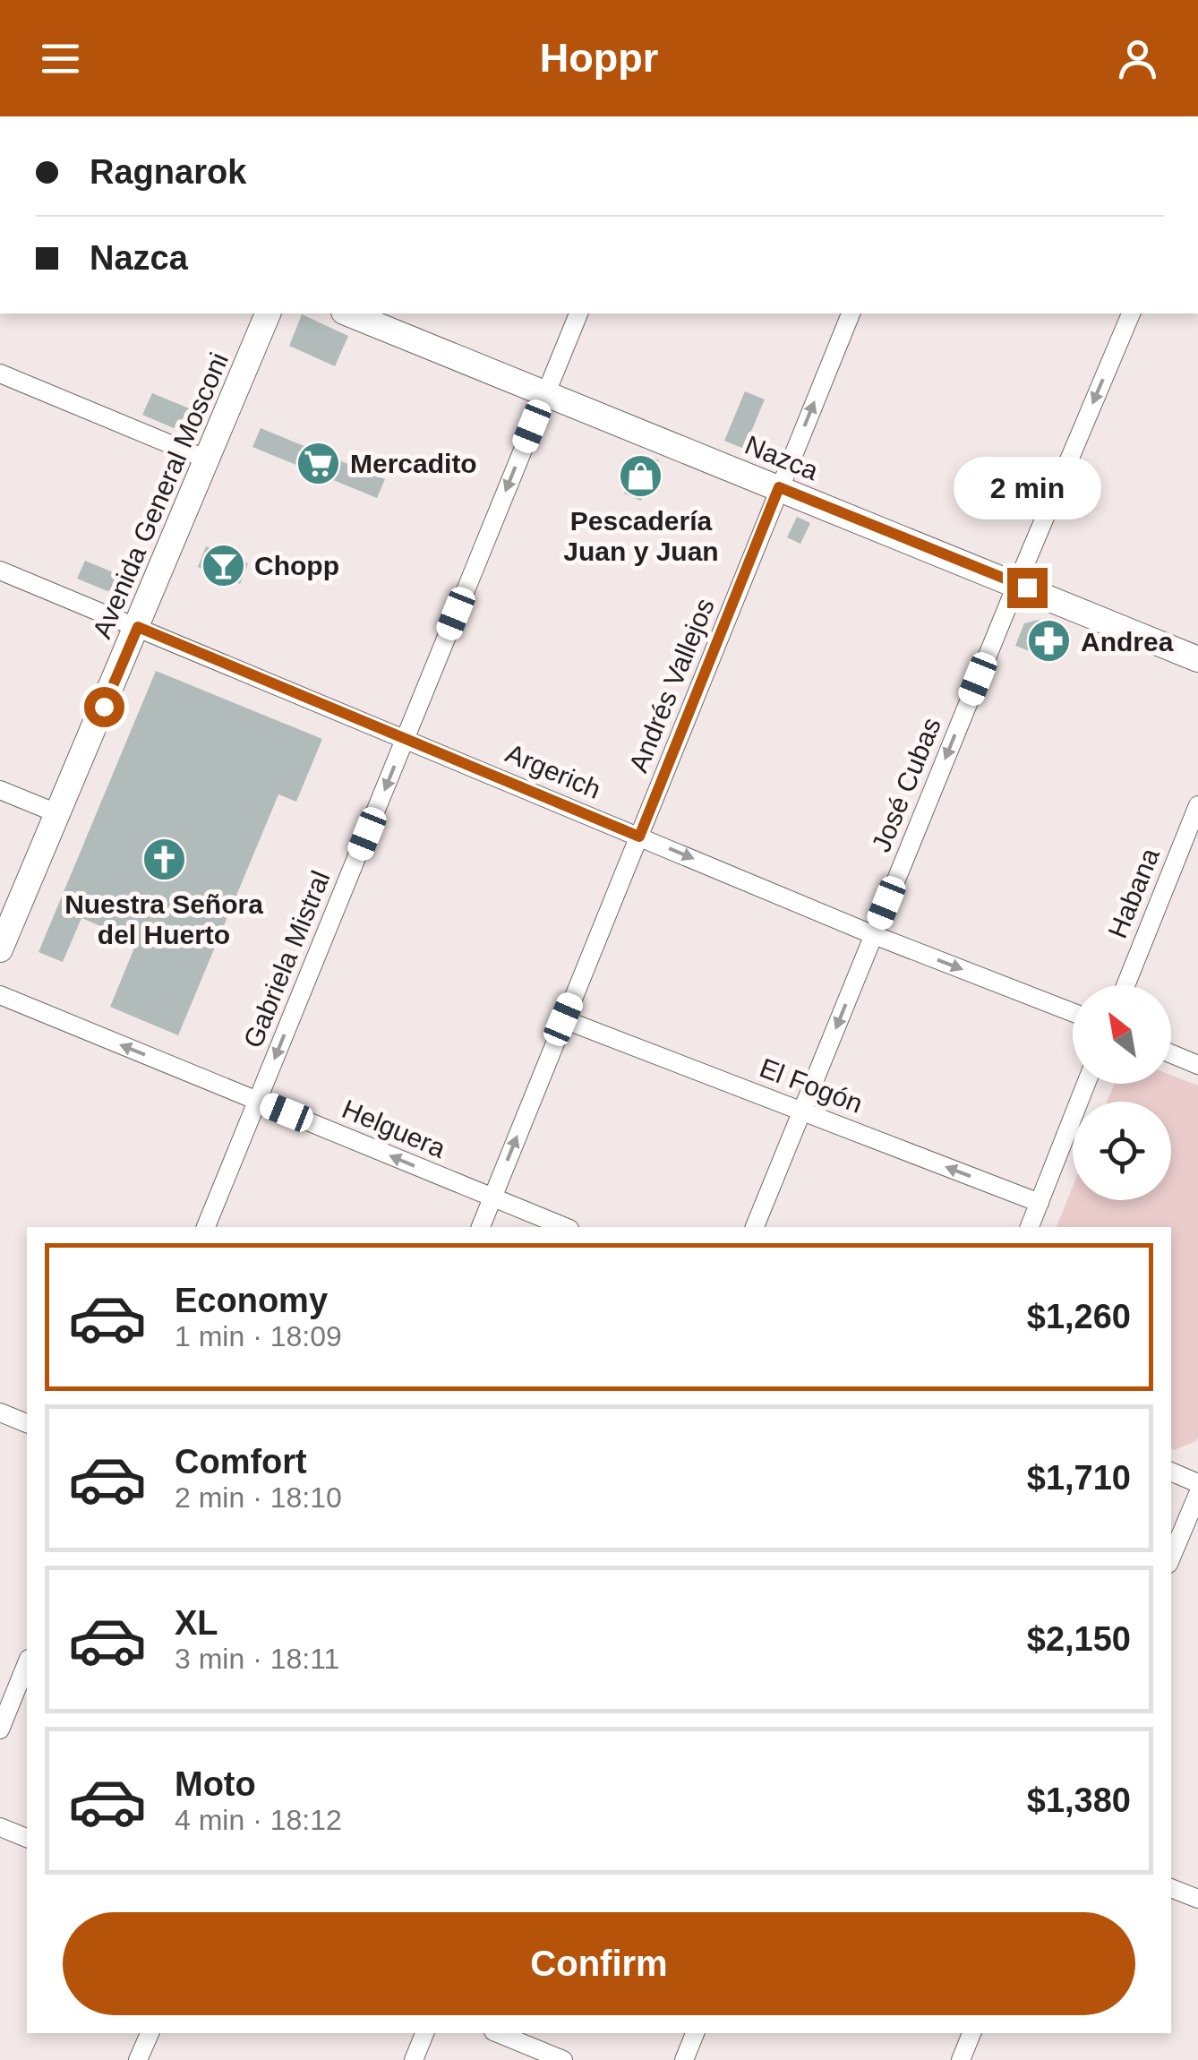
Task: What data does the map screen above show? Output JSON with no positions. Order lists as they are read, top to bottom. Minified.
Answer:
{"streets":{"street":["Nazca","Avenida General Mosconi","Andrés Vallejos","Argerich","José Cubas","Habana","Gabriela Mistral","El Fogón","Helguera"]},"crossings":[["Nazca","Andrés Vallejos"],["Nazca","José Cubas"],["Nazca","Gabriela Mistral"],["Avenida General Mosconi","Argerich"],["Andrés Vallejos","Argerich"],["Andrés Vallejos","El Fogón"],["Andrés Vallejos","Helguera"],["Argerich","José Cubas"],["Argerich","Gabriela Mistral"],["José Cubas","El Fogón"],["Gabriela Mistral","Helguera"]],"one_way":["Andrés Vallejos","Argerich","José Cubas","Gabriela Mistral","El Fogón","Helguera"],"places":{"supermarket":["Mercadito"],"shop":["Pescadería Juan y Juan"],"bar":["Chopp"],"pharmacy":["Andrea"],"church":["Nuestra Señora del Huerto"]},"north":"top left","page":{"header":"Hoppr","banner":["Ragnarok","Nazca"],"bubble":"2 min","list":[{"name":"Economy","note":"1 min · 18:09","value":"$1,260"},{"name":"Comfort","note":"2 min · 18:10","value":"$1,710"},{"name":"XL","note":"3 min · 18:11","value":"$2,150"},{"name":"Moto","note":"4 min · 18:12","value":"$1,380"}],"buttons":"Confirm"}}
